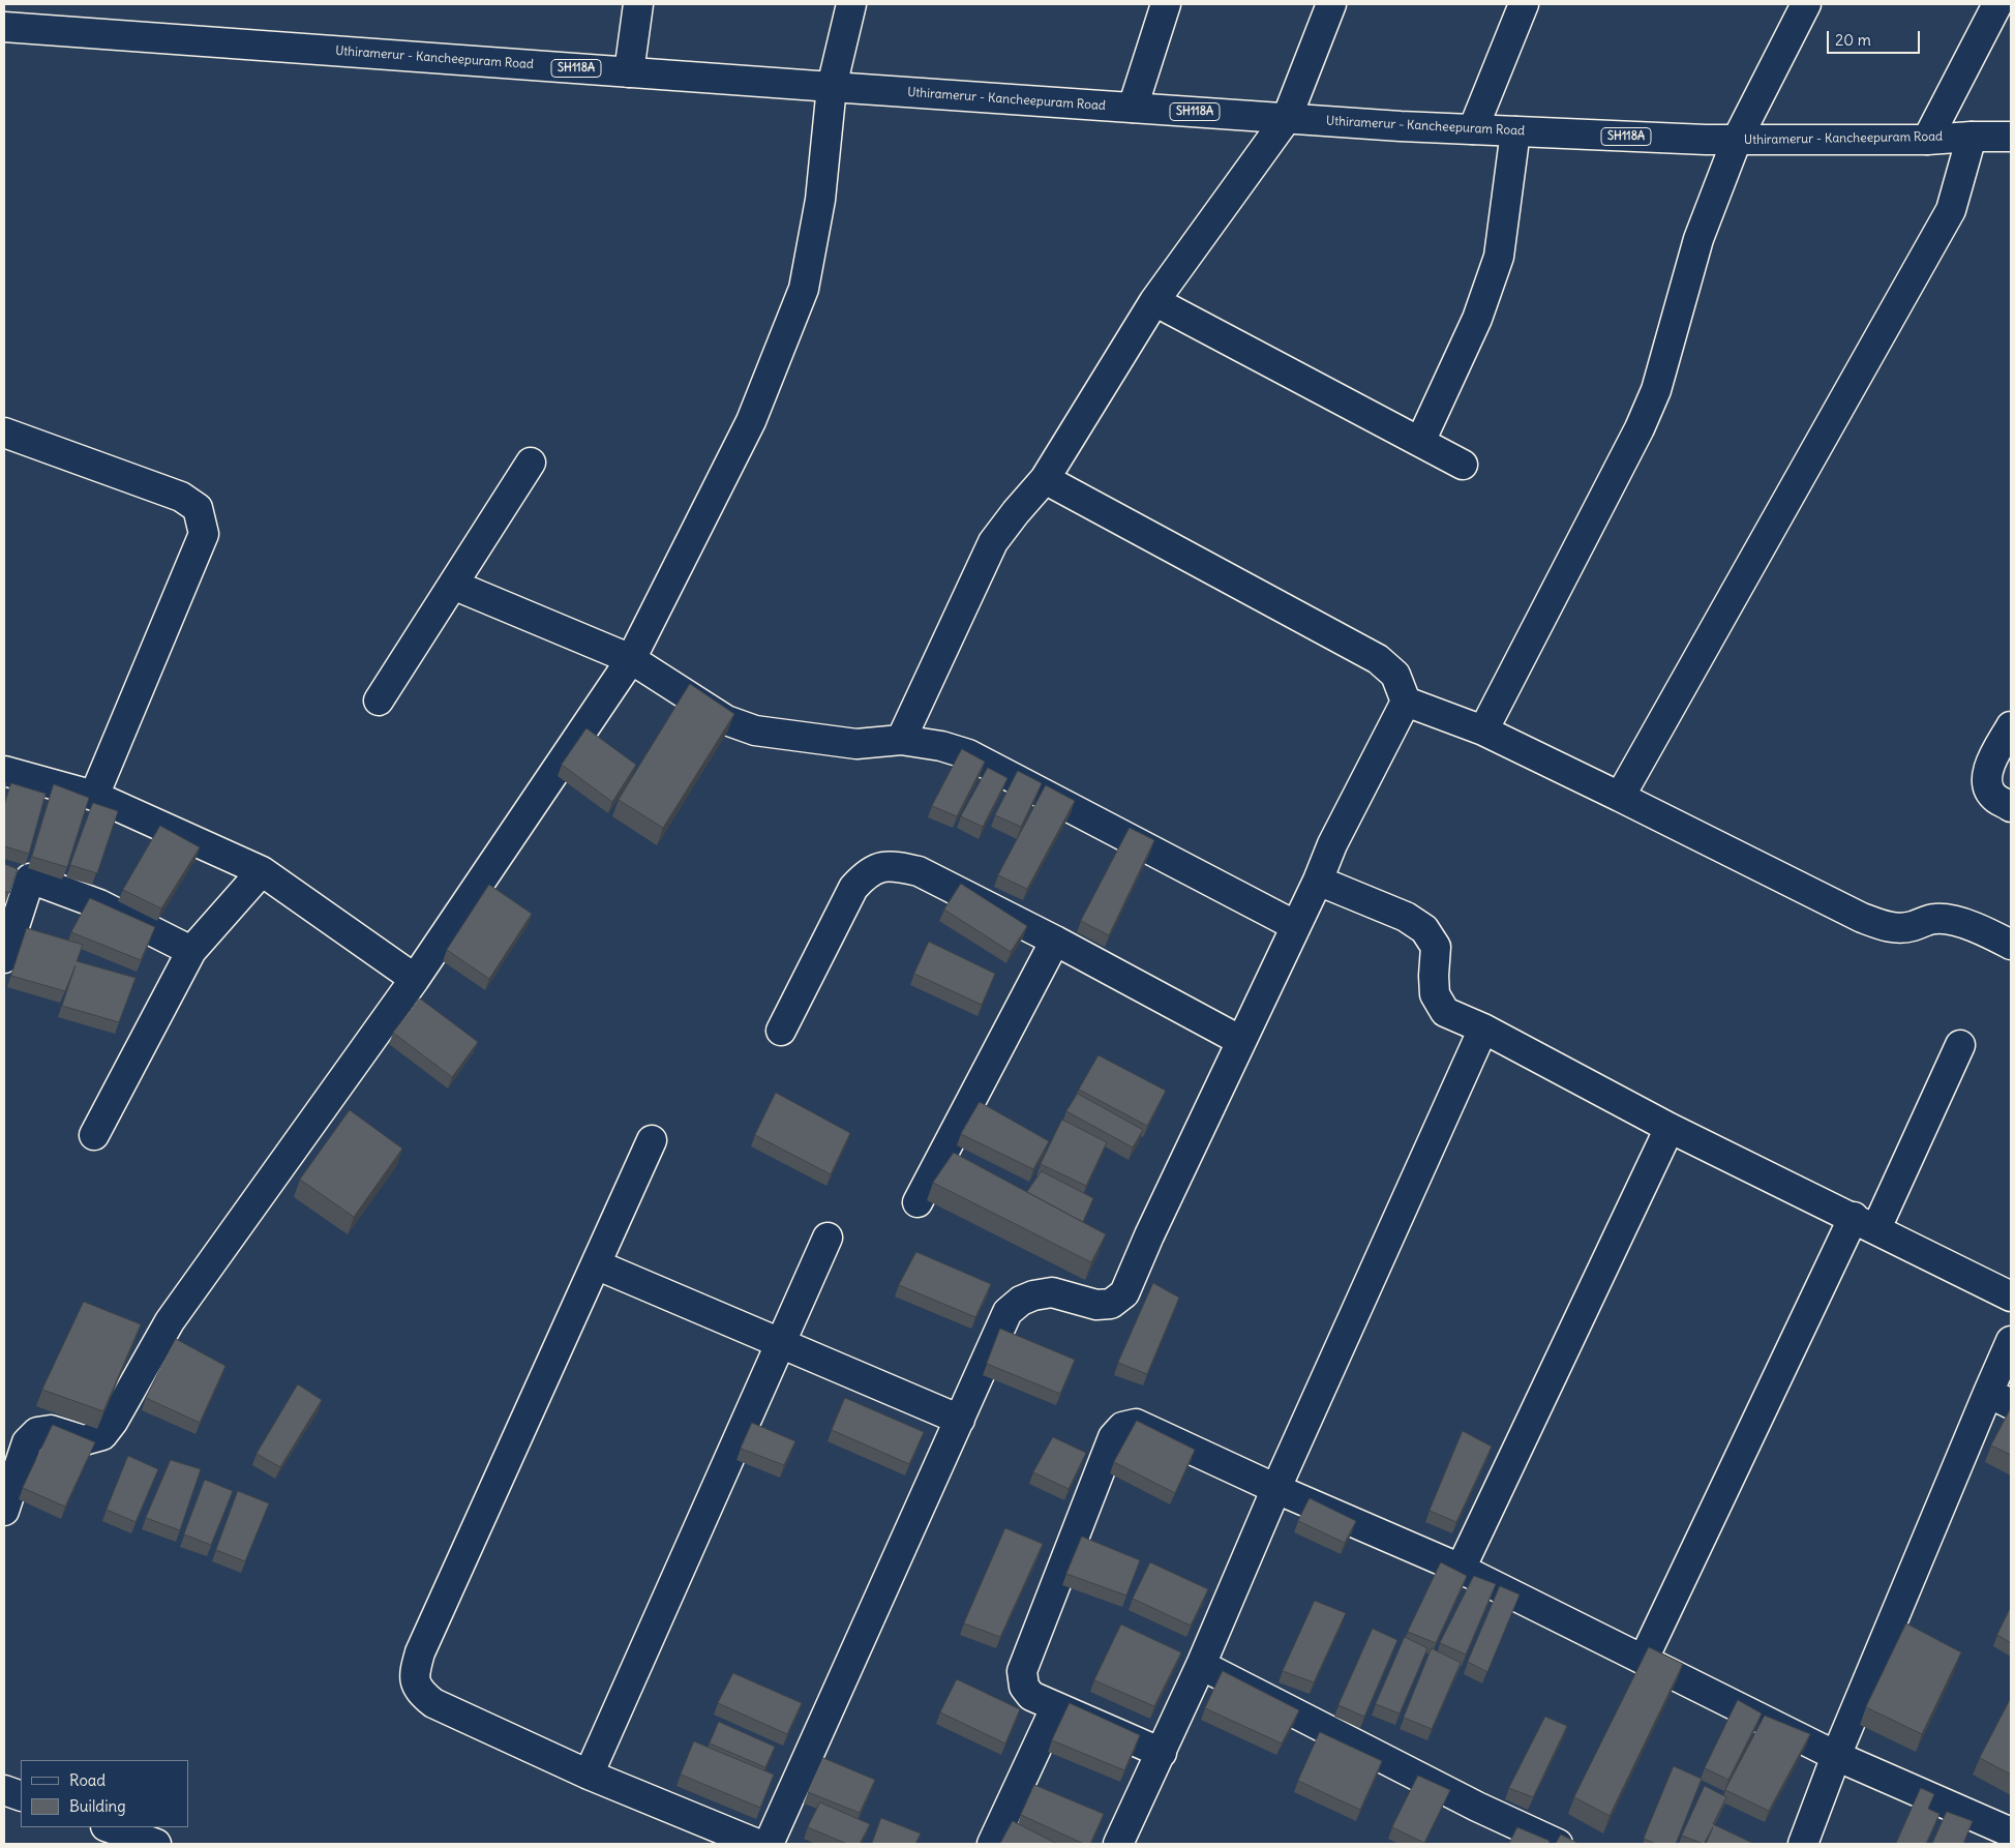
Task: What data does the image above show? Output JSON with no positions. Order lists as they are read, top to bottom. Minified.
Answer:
{"streets":{"street":["Uthiramerur - Kancheepuram Road","SH118A"]},"legend":["Road","Building"],"scale_bar":"20 m"}
